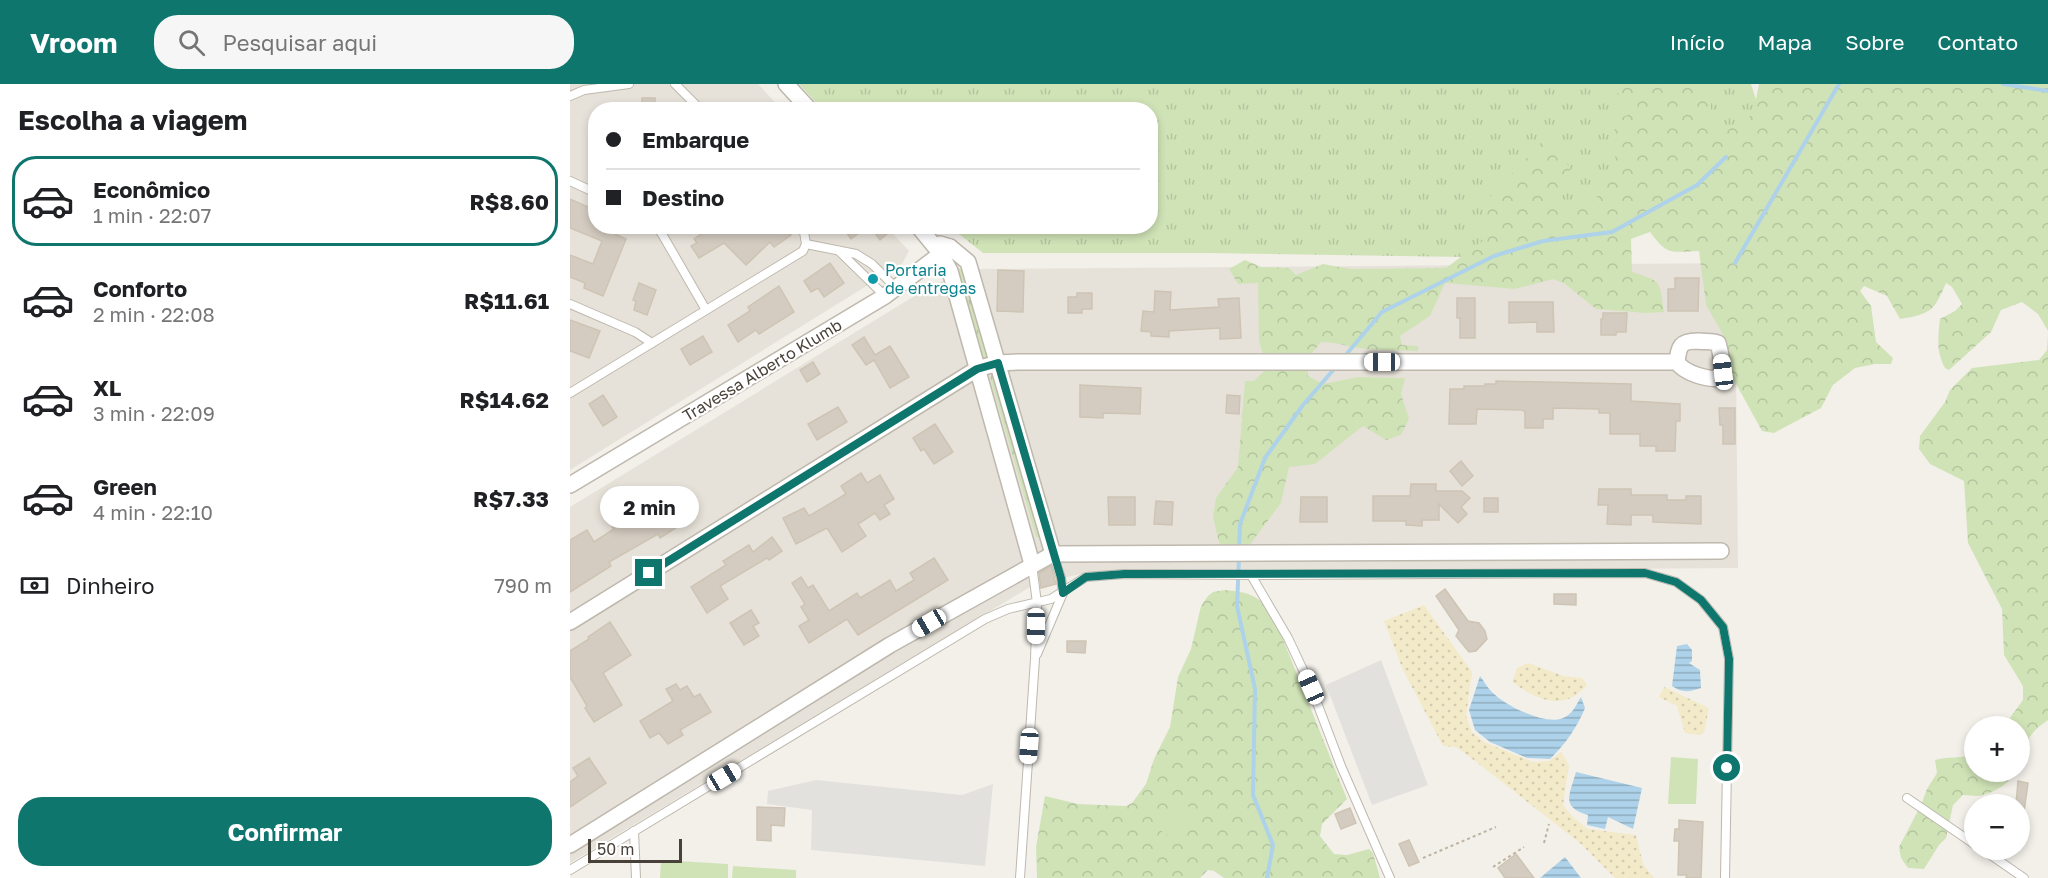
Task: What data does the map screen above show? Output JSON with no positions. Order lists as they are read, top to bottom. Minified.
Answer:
{"streets":{"street":["Travessa Alberto Klumb"]},"places":["Portaria de entregas"],"scale_bar":"50 m","page":{"header":"Vroom","search":"Pesquisar aqui","nav":["Início","Mapa","Sobre","Contato"],"heading":"Escolha a viagem","banner":["Embarque","Destino"],"list":[{"name":"Econômico","note":"1 min · 22:07","value":"R$8.60"},{"name":"Conforto","note":"2 min · 22:08","value":"R$11.61"},{"name":"XL","note":"3 min · 22:09","value":"R$14.62"},{"name":"Green","note":"4 min · 22:10","value":"R$7.33"}],"bubble":"2 min","pay":["Dinheiro","790 m"],"map_buttons":["+","−"],"buttons":"Confirmar","scale":"50 m"}}
